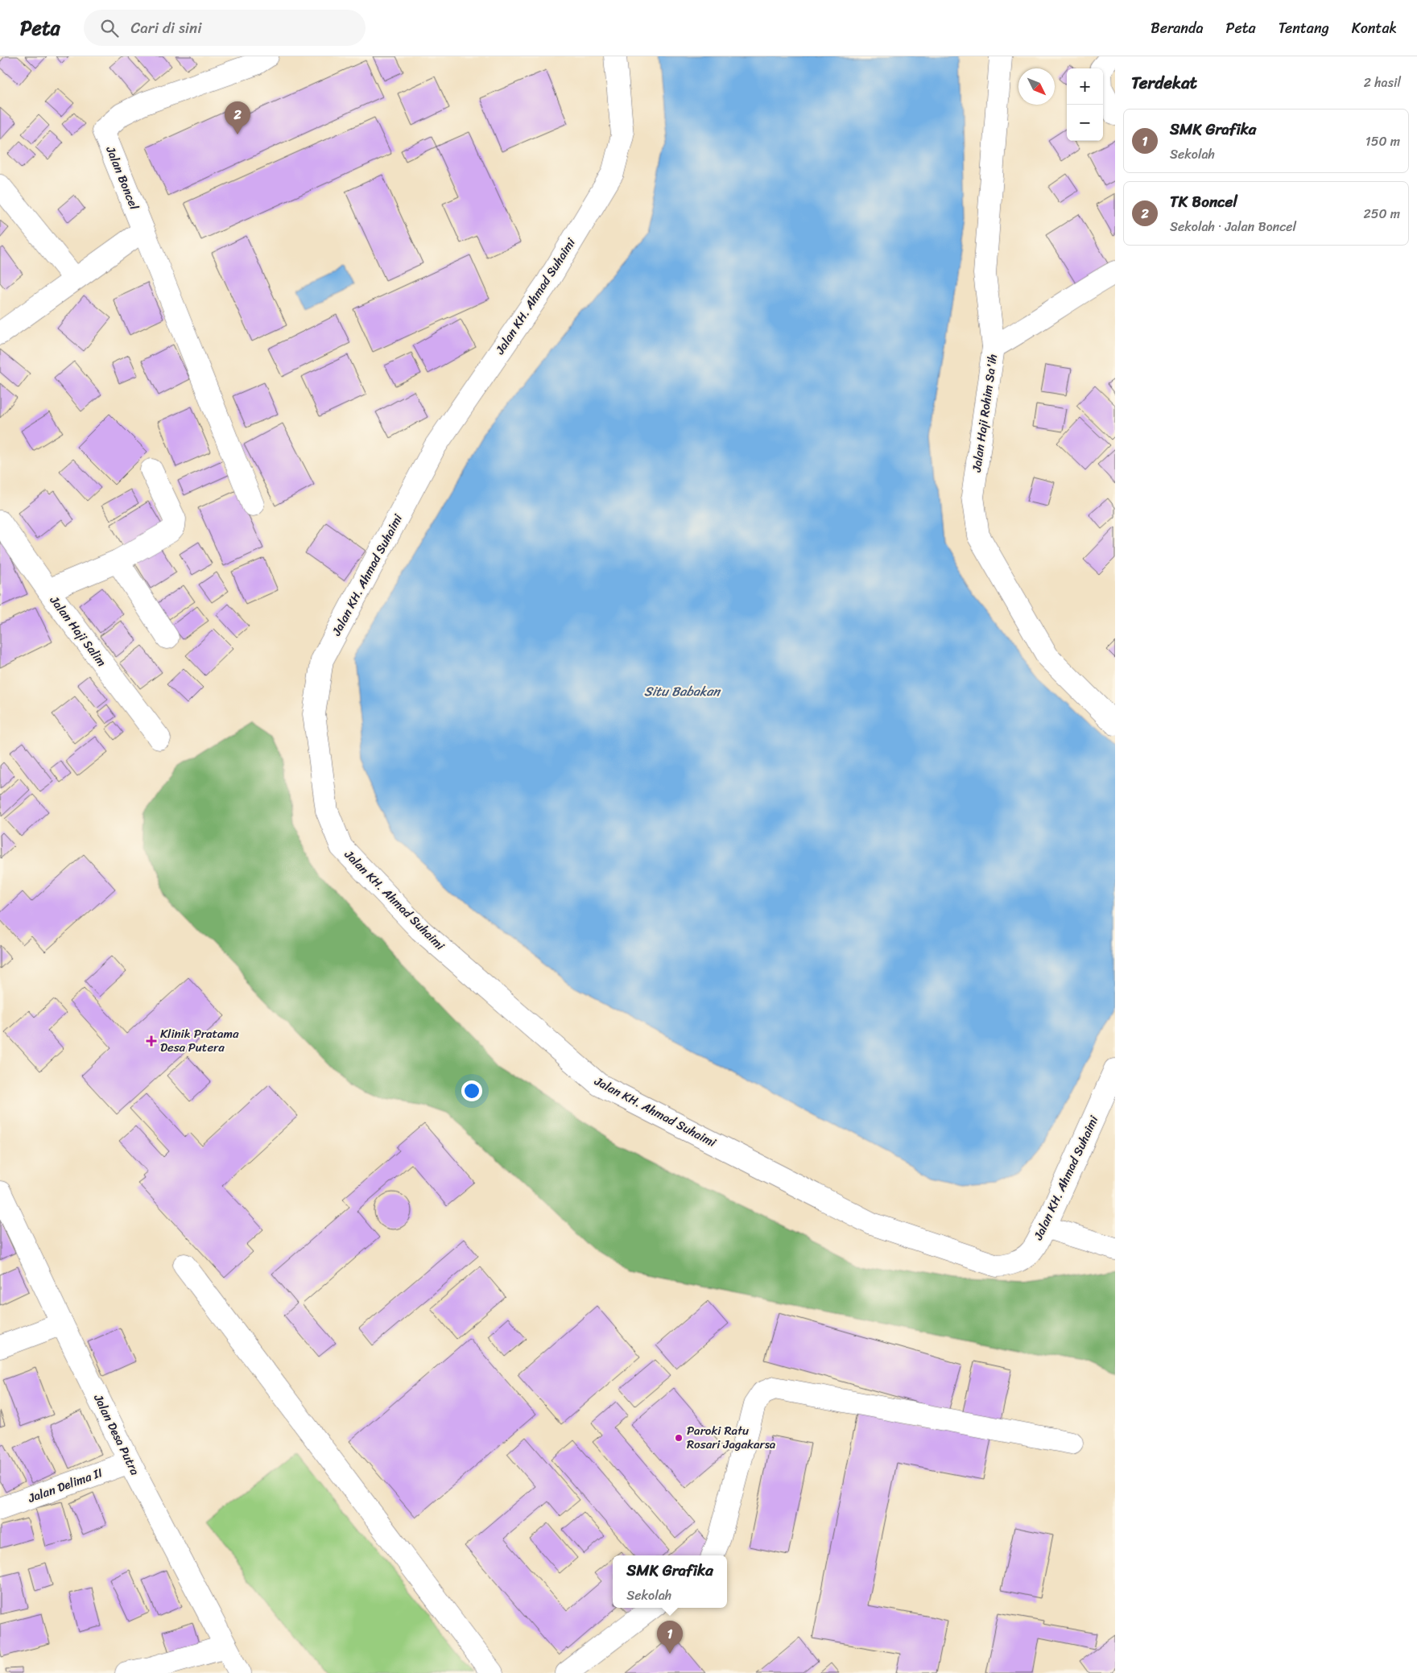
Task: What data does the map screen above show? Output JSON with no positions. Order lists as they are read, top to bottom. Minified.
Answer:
{"streets":{"street":["Jalan Boncel","Jalan KH. Ahmad Suhaimi","Jalan Haji Rohim Sa'ih","Jalan Haji Salim","Jalan Desa Putra","Jalan Delima II"]},"crossings":[["Jalan Desa Putra","Jalan Delima II"]],"water":["Situ Babakan"],"places":{"health":["Klinik Pratama Desa Putera"],"other":["Paroki Ratu Rosari Jagakarsa"]},"north":"bottom right","page":{"header":"Peta","search":"Cari di sini","nav":["Beranda","Peta","Tentang","Kontak"],"heading":["Terdekat","2 hasil"],"map_buttons":["+","−"],"pins":["2","1"],"list":[{"mark":"1","name":"SMK Grafika","note":"Sekolah","value":"150 m"},{"mark":"2","name":"TK Boncel","note":"Sekolah · Jalan Boncel","value":"250 m"}],"popup":["SMK Grafika","Sekolah"]}}
